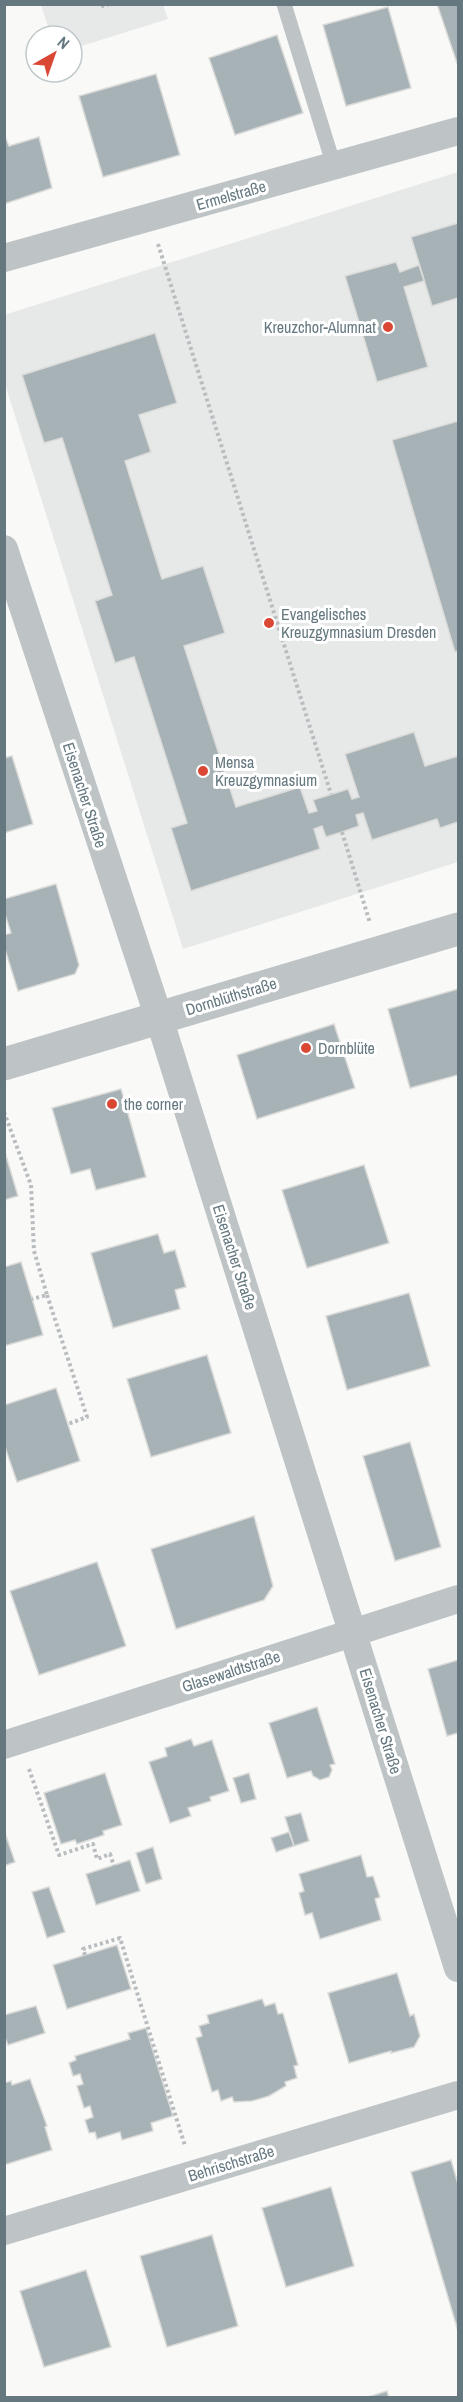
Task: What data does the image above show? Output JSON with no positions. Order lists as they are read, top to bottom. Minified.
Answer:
{"streets":{"street":["Ermelstraße","Eisenacher Straße","Dornblüthstraße","Glasewaldtstraße","Behrischstraße"]},"crossings":[["Eisenacher Straße","Dornblüthstraße"],["Eisenacher Straße","Glasewaldtstraße"]],"places":["Kreuzchor-Alumnat","Evangelisches Kreuzgymnasium Dresden","Mensa Kreuzgymnasium","Dornblüte","the corner"],"north":"top right"}
